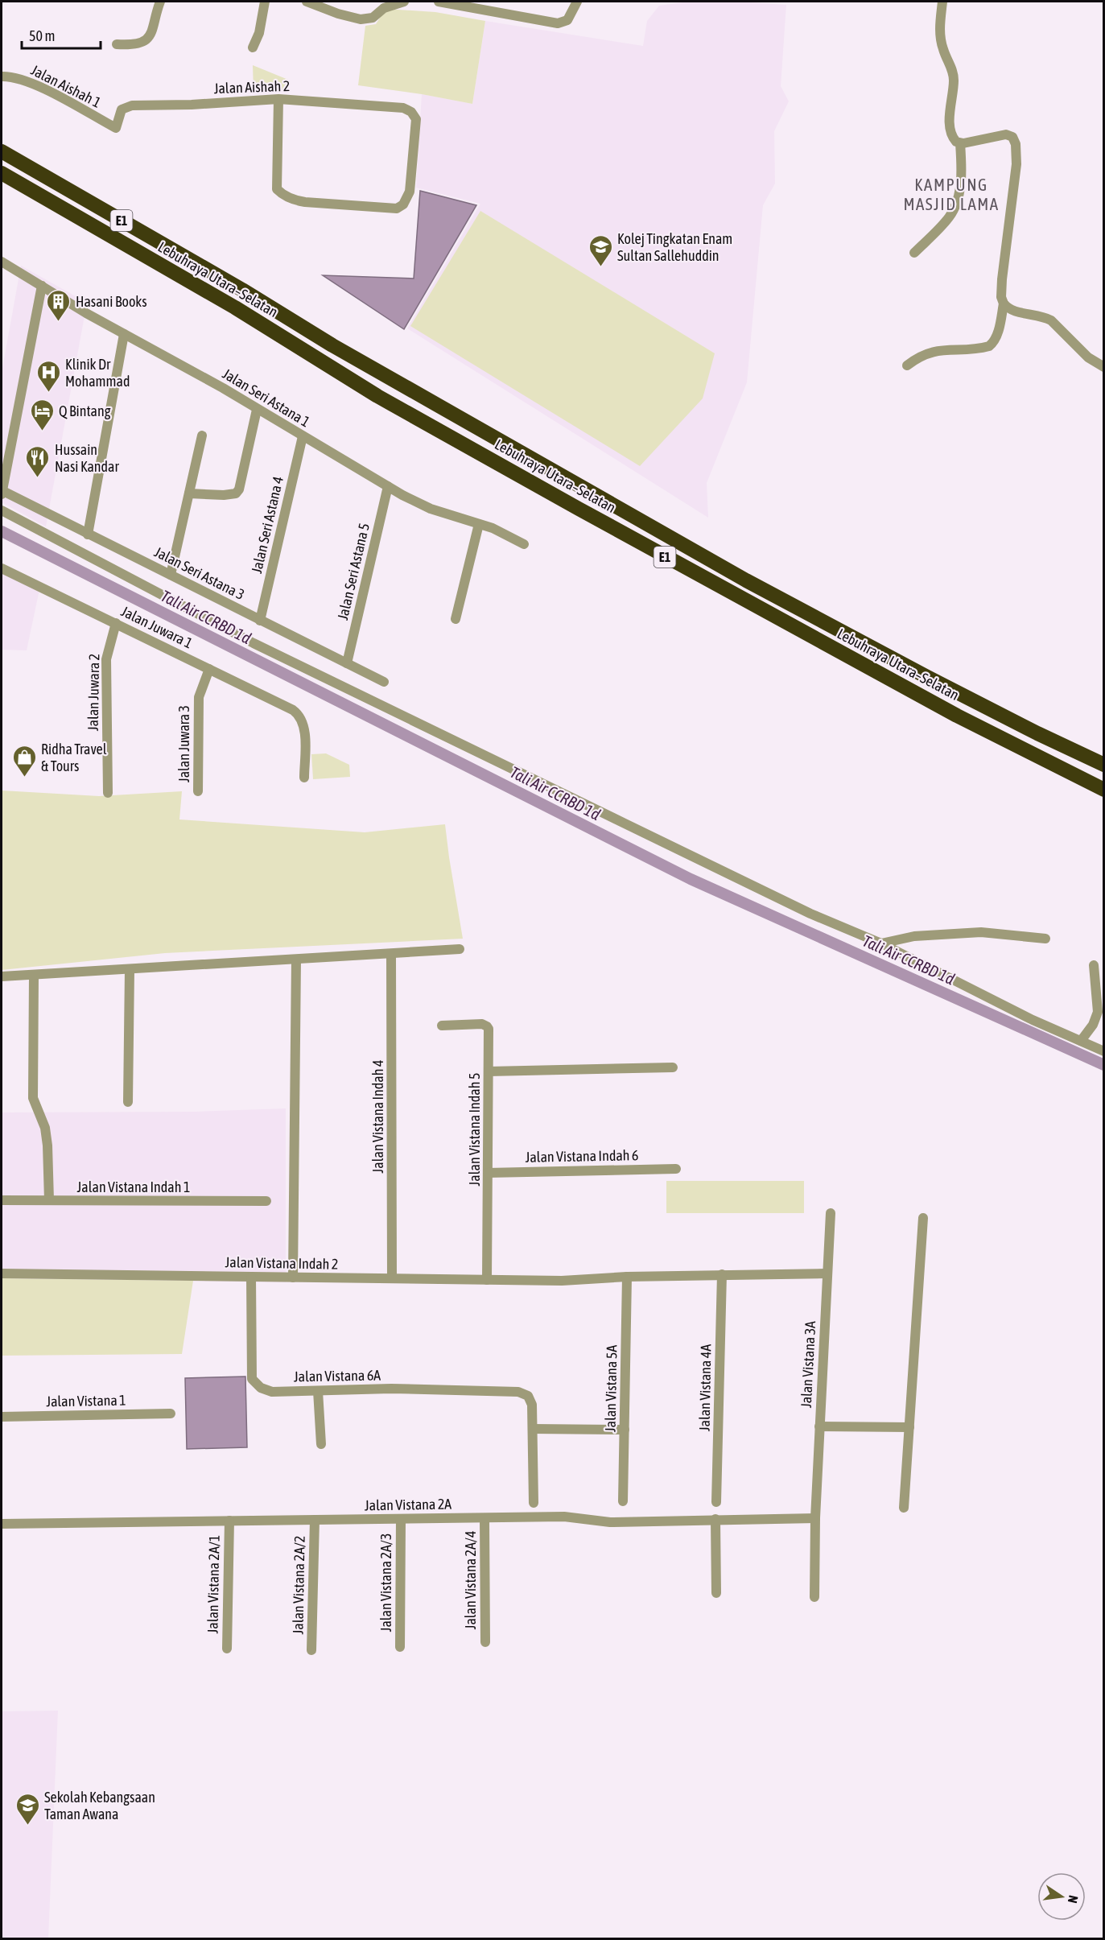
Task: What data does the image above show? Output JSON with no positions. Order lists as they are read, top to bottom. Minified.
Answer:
{"streets":{"highway":["E1","Lebuhraya Utara–Selatan"],"street":["Jalan Aishah 1","Jalan Aishah 2","Jalan Seri Astana 1","Jalan Seri Astana 4","Jalan Seri Astana 5","Jalan Seri Astana 3","Jalan Juwara 1","Jalan Juwara 2","Jalan Juwara 3","Jalan Vistana Indah 4","Jalan Vistana Indah 5","Jalan Vistana Indah 6","Jalan Vistana Indah 1","Jalan Vistana Indah 2","Jalan Vistana 3A","Jalan Vistana 6A","Jalan Vistana 4A","Jalan Vistana 5A","Jalan Vistana 1","Jalan Vistana 2A","Jalan Vistana 2A/4","Jalan Vistana 2A/3","Jalan Vistana 2A/1","Jalan Vistana 2A/2"]},"crossings":[["Jalan Aishah 1","Jalan Aishah 2"],["Jalan Seri Astana 1","Jalan Seri Astana 4"],["Jalan Seri Astana 1","Jalan Seri Astana 5"],["Jalan Seri Astana 4","Jalan Seri Astana 3"],["Jalan Seri Astana 5","Jalan Seri Astana 3"],["Jalan Juwara 1","Jalan Juwara 2"],["Jalan Juwara 1","Jalan Juwara 3"],["Jalan Vistana Indah 4","Jalan Vistana Indah 2"],["Jalan Vistana Indah 5","Jalan Vistana Indah 6"],["Jalan Vistana Indah 5","Jalan Vistana Indah 2"],["Jalan Vistana Indah 2","Jalan Vistana 3A"],["Jalan Vistana Indah 2","Jalan Vistana 6A"],["Jalan Vistana Indah 2","Jalan Vistana 4A"],["Jalan Vistana Indah 2","Jalan Vistana 5A"],["Jalan Vistana 3A","Jalan Vistana 2A"],["Jalan Vistana 2A","Jalan Vistana 2A/4"],["Jalan Vistana 2A","Jalan Vistana 2A/3"],["Jalan Vistana 2A","Jalan Vistana 2A/1"],["Jalan Vistana 2A","Jalan Vistana 2A/2"]],"districts":["KAMPUNG MASJID LAMA"],"water":["Tali Air CCRBD 1d"],"places":{"school or university":["Kolej Tingkatan Enam Sultan Sallehuddin","Sekolah Kebangsaan Taman Awana"],"building":["Hasani Books"],"hospital":["Klinik Dr Mohammad"],"hotel":["Q Bintang"],"restaurant":["Hussain Nasi Kandar"],"shop":["Ridha Travel & Tours"]},"scale_bar":"50 m","north":"right"}
